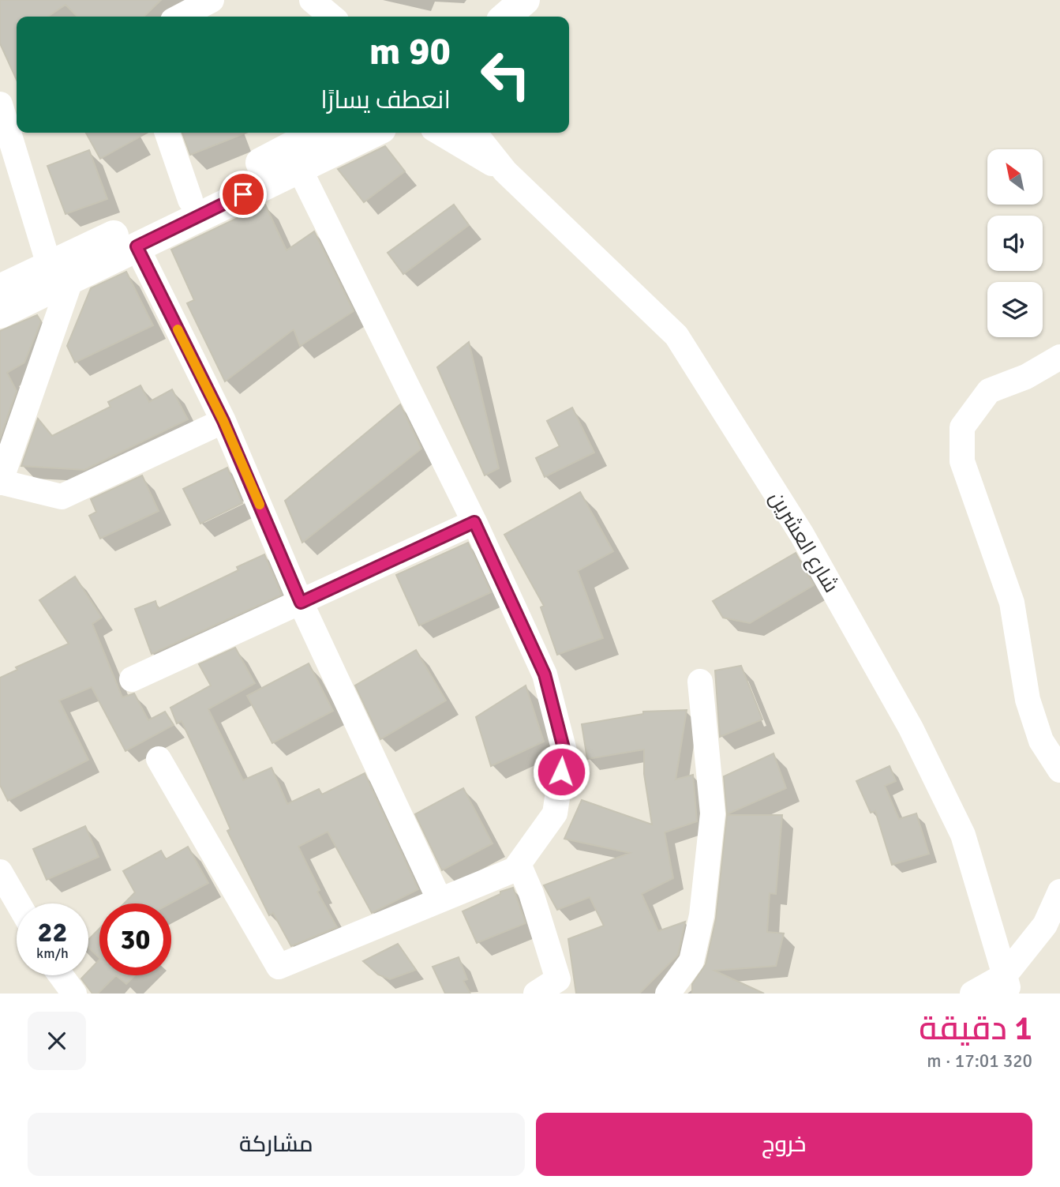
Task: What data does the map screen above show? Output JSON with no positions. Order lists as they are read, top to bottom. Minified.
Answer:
{"streets":{"street":["شارع العشرين"]},"north":"top left","page":{"turn":["90 m","انعطف يسارًا"],"speed":"22 km/h","limit":"30","heading":["1 دقيقة","320 m · 17:01"],"buttons":["خروج","مشاركة"]}}
